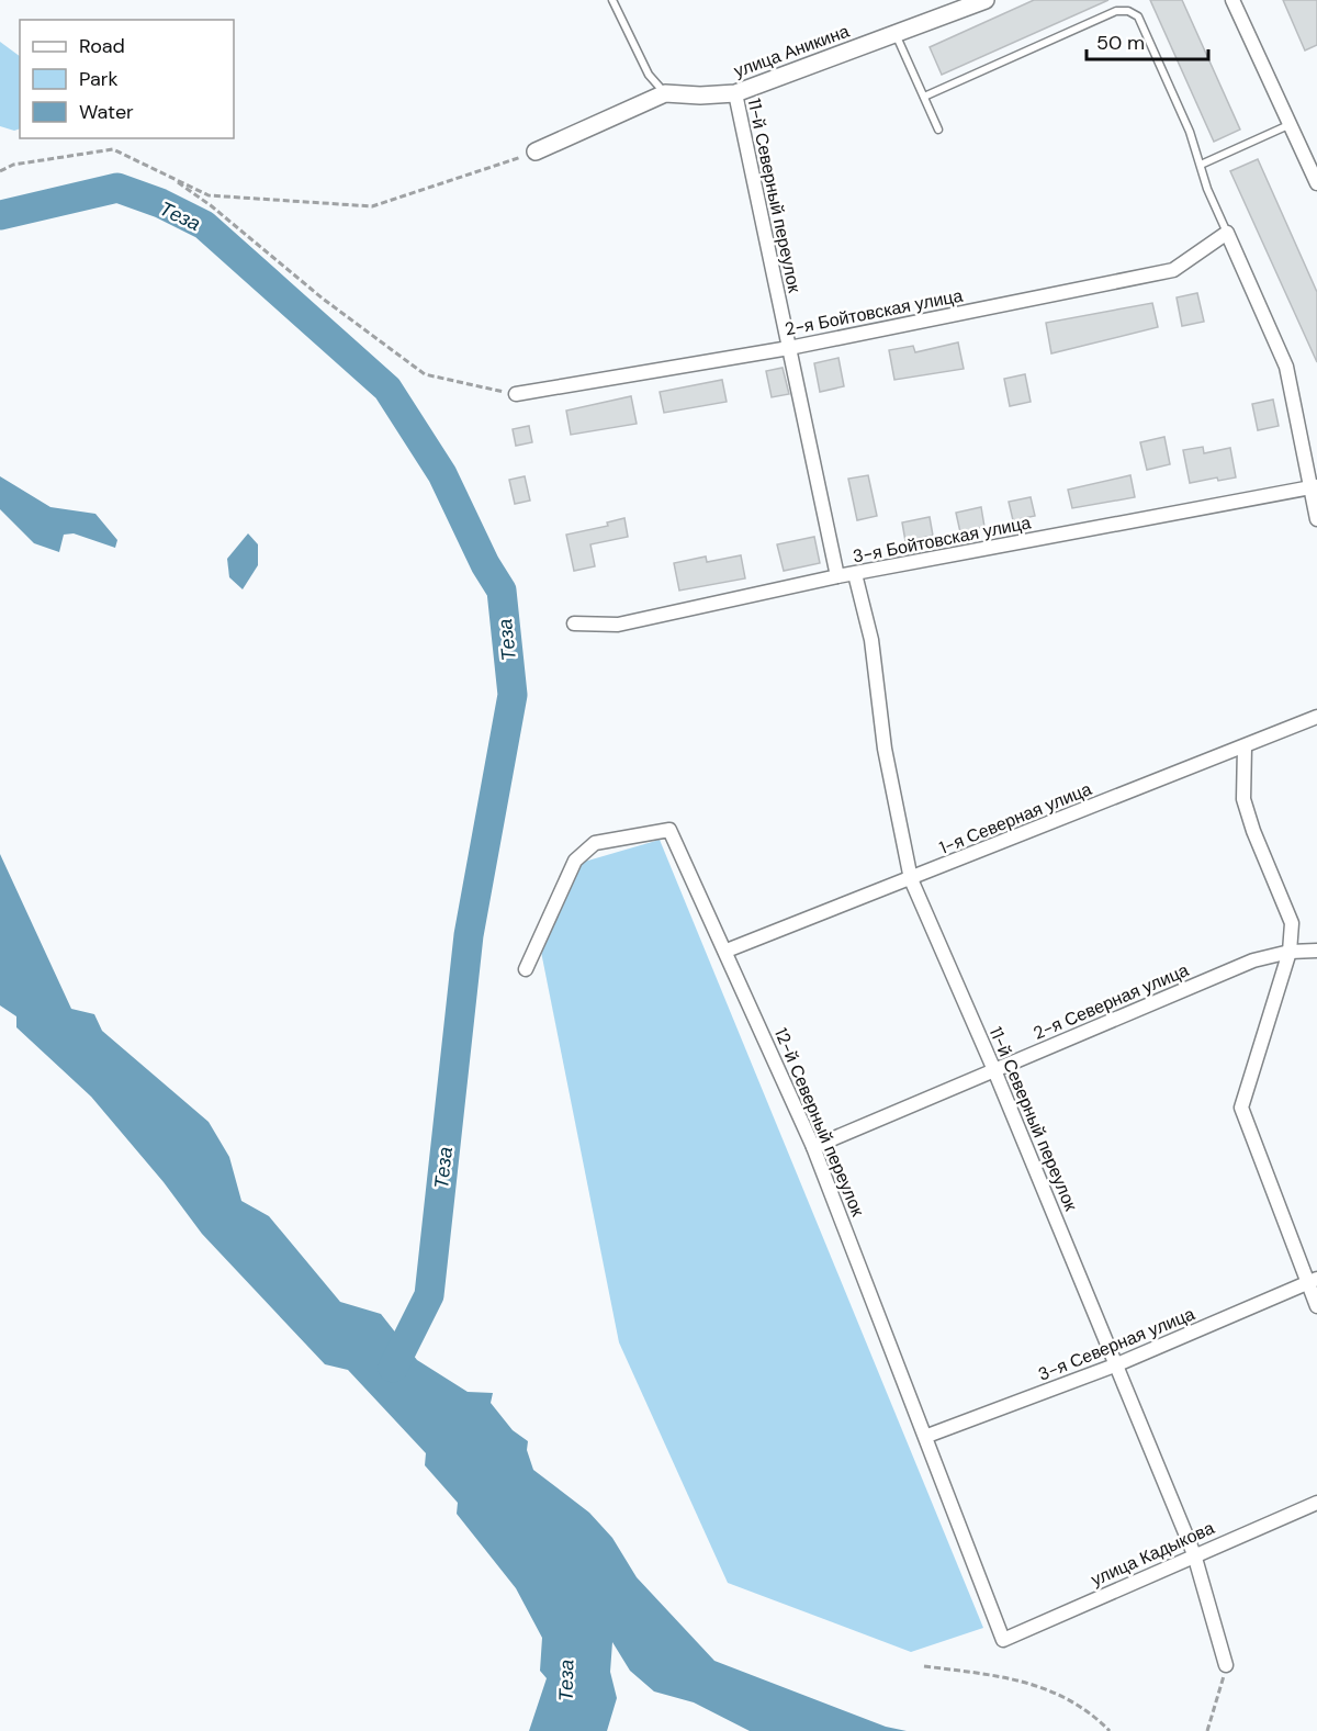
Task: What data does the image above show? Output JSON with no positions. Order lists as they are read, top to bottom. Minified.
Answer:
{"streets":{"street":["улица Аникина","11-й Северный переулок","2-я Бойтовская улица","3-я Бойтовская улица","1-я Северная улица","2-я Северная улица","12-й Северный переулок","3-я Северная улица","улица Кадыкова"]},"crossings":[["улица Аникина","11-й Северный переулок"],["11-й Северный переулок","2-я Бойтовская улица"],["11-й Северный переулок","3-я Бойтовская улица"],["11-й Северный переулок","1-я Северная улица"],["11-й Северный переулок","2-я Северная улица"],["11-й Северный переулок","3-я Северная улица"],["11-й Северный переулок","улица Кадыкова"],["1-я Северная улица","12-й Северный переулок"],["2-я Северная улица","12-й Северный переулок"],["12-й Северный переулок","3-я Северная улица"],["12-й Северный переулок","улица Кадыкова"]],"water":["Теза"],"legend":["Road","Park","Water"],"scale_bar":"50 m"}
